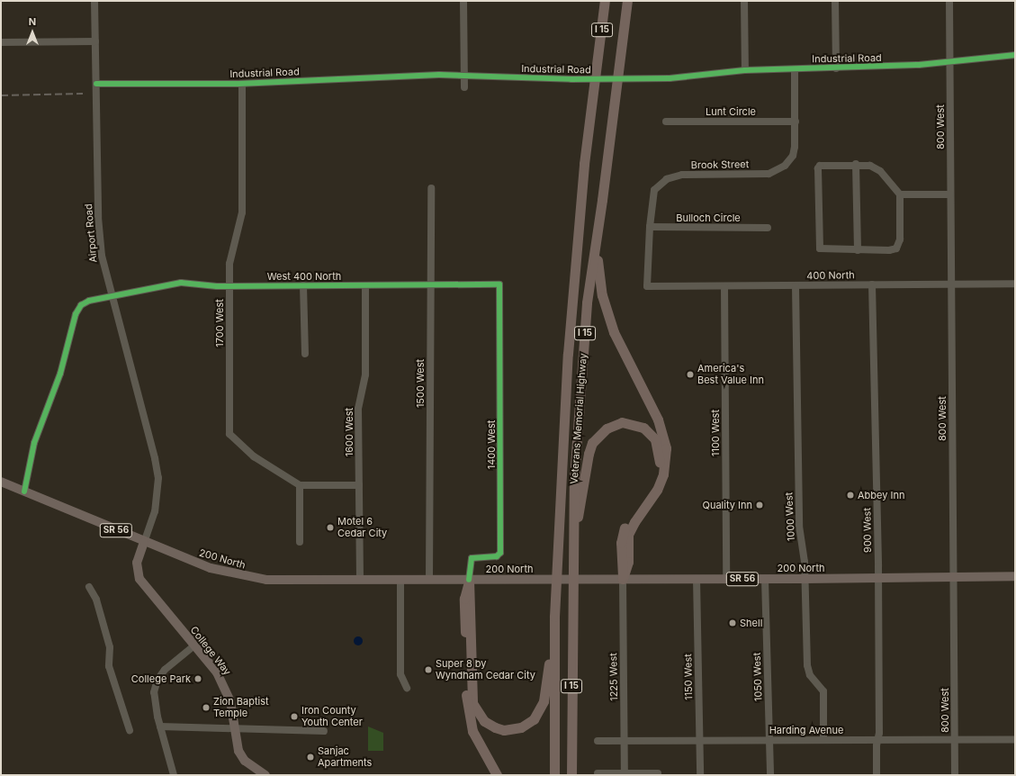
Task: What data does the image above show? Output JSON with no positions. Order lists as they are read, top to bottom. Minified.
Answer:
{"streets":{"highway":["I 15","Veterans Memorial Highway"],"main road":["SR 56","200 North","College Way"],"street":["Industrial Road","Lunt Circle","800 West","Brook Street","Bulloch Circle","Airport Road","400 North","West 400 North","1700 West","1500 West","1600 West","1100 West","1400 West","1000 West","900 West","1225 West","1150 West","1050 West","Harding Avenue"]},"crossings":[["Industrial Road","800 West"],["Industrial Road","Brook Street"],["Industrial Road","Airport Road"],["Industrial Road","1700 West"],["Lunt Circle","Brook Street"],["800 West","400 North"],["800 West","200 North"],["800 West","Harding Avenue"],["Brook Street","Bulloch Circle"],["Brook Street","400 North"],["Airport Road","West 400 North"],["Airport Road","200 North"],["Airport Road","College Way"],["400 North","1100 West"],["400 North","1000 West"],["400 North","900 West"],["West 400 North","1700 West"],["West 400 North","1500 West"],["West 400 North","1600 West"],["West 400 North","1400 West"],["West 400 North","200 North"],["1700 West","1600 West"],["1500 West","200 North"],["1600 West","200 North"],["1100 West","200 North"],["1400 West","200 North"],["1000 West","200 North"],["1000 West","Harding Avenue"],["900 West","200 North"],["900 West","Harding Avenue"],["200 North","College Way"],["200 North","1225 West"],["200 North","1150 West"],["200 North","1050 West"],["1225 West","Harding Avenue"],["1150 West","Harding Avenue"],["1050 West","Harding Avenue"]],"places":["America's Best Value Inn","Abbey Inn","Quality Inn","Motel 6 Cedar City","Shell","Super 8 by Wyndham Cedar City","College Park","Zion Baptist Temple","Iron County Youth Center","Sanjac Apartments"],"north":"top"}
